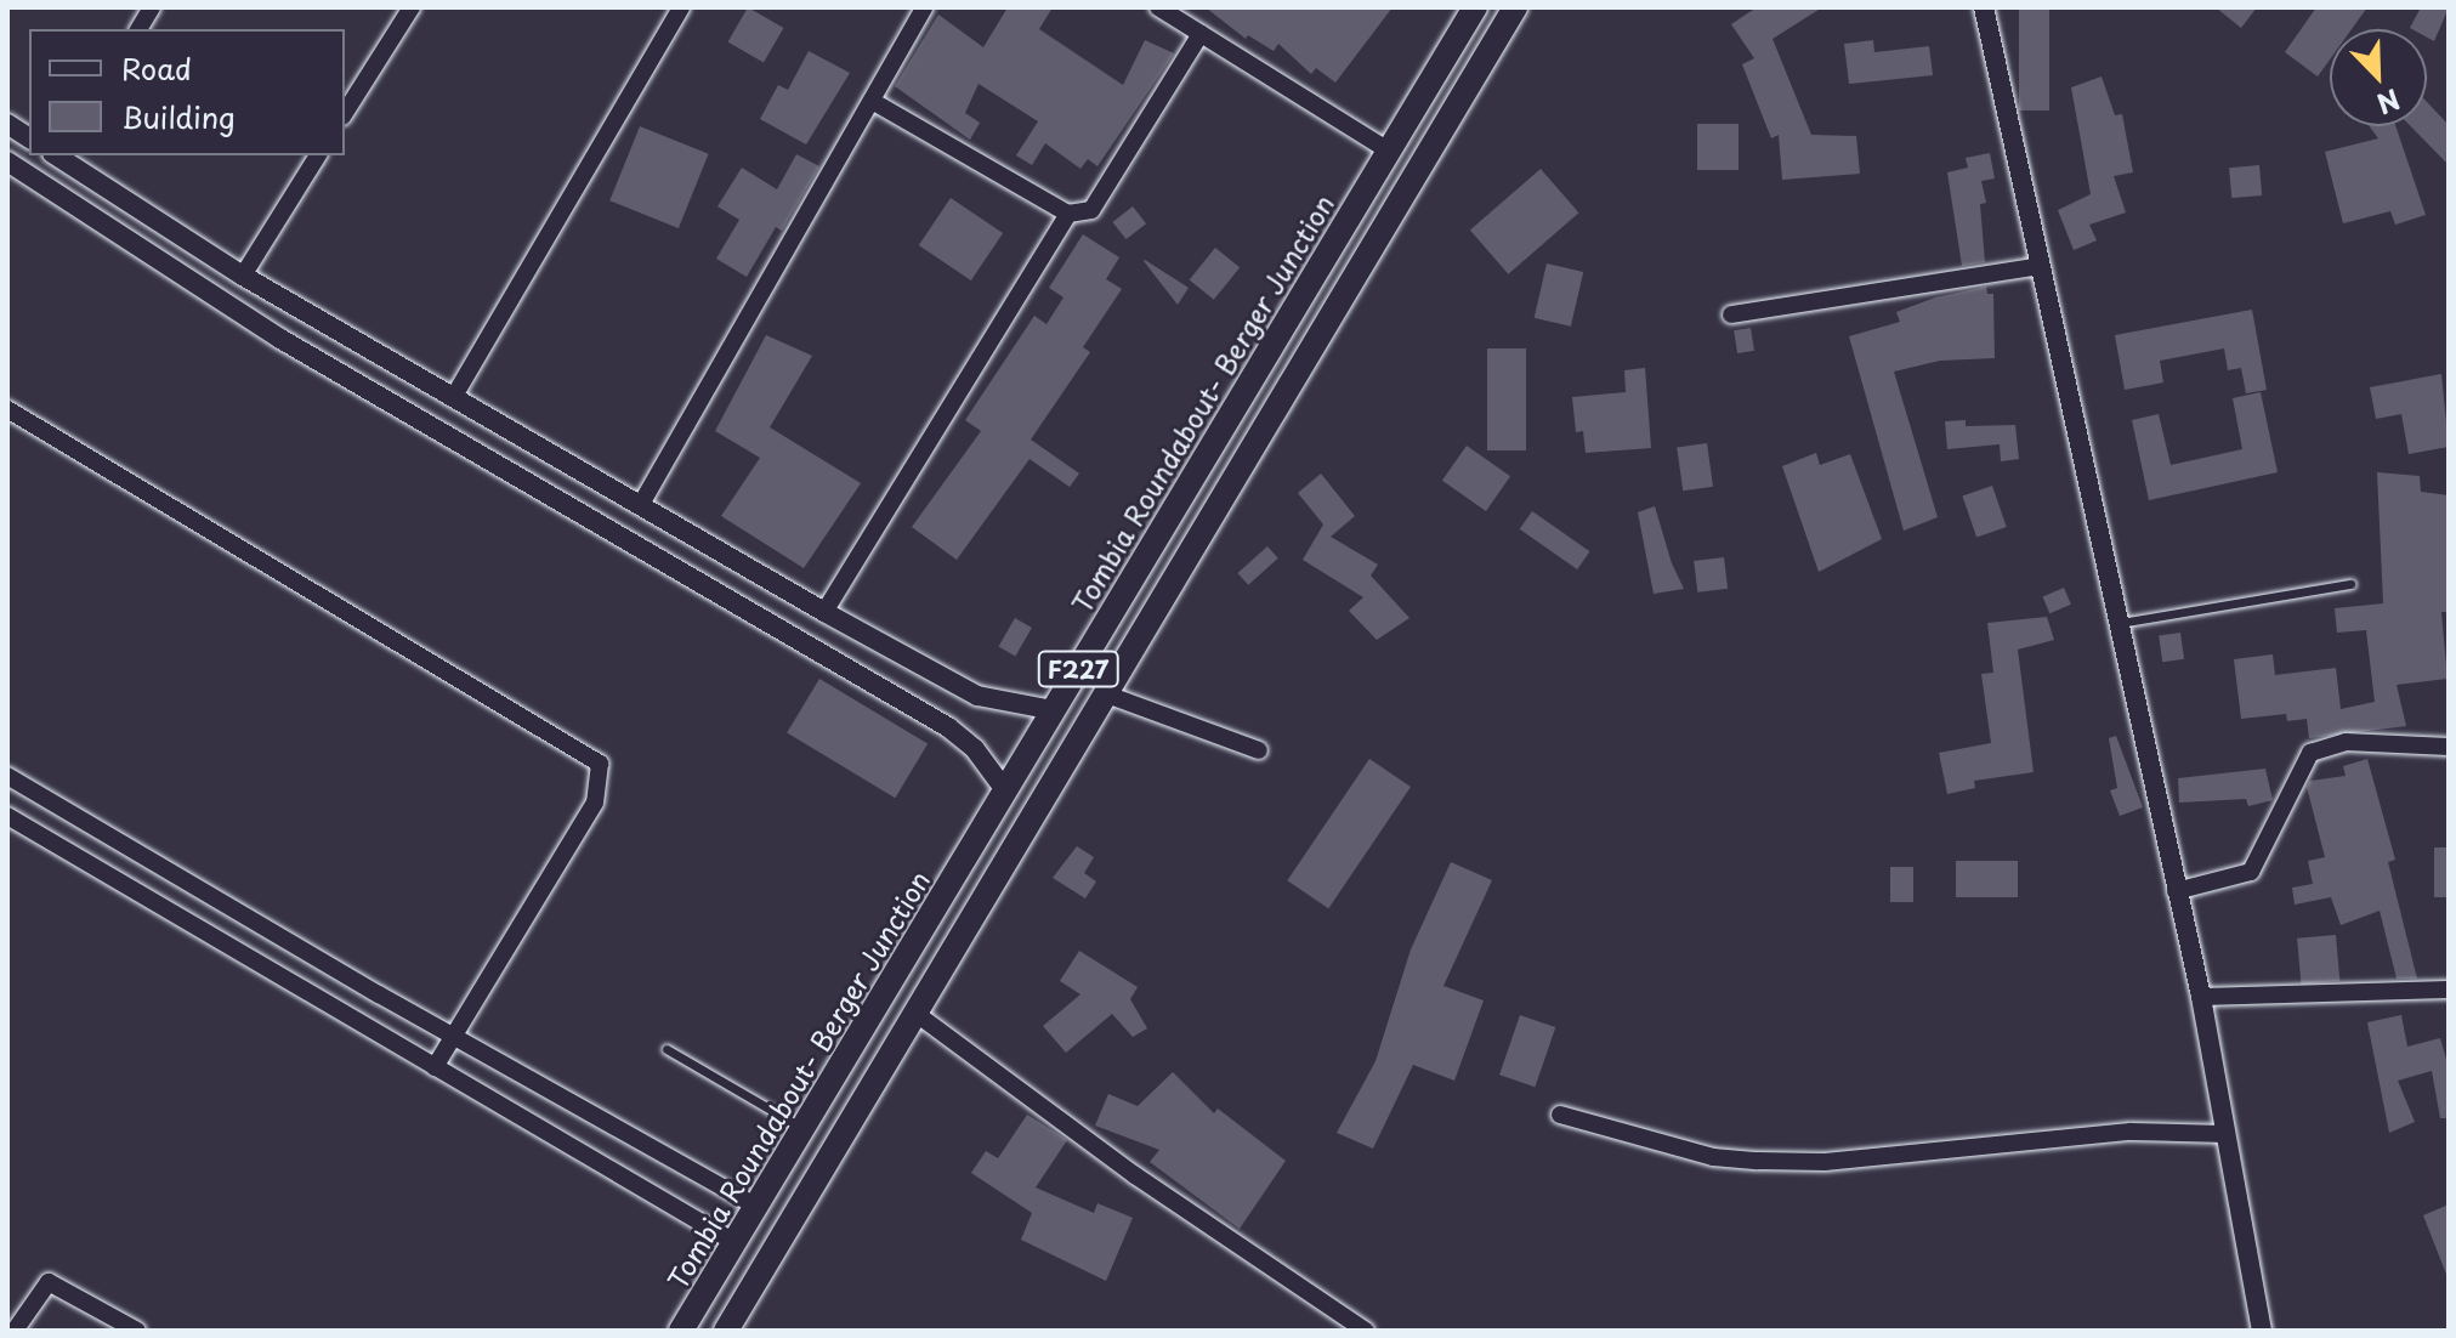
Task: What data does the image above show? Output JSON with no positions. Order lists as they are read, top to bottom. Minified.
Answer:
{"streets":{"main road":["Tombia Roundabout- Berger Junction","F227"]},"legend":["Road","Building"],"north":"bottom right"}
